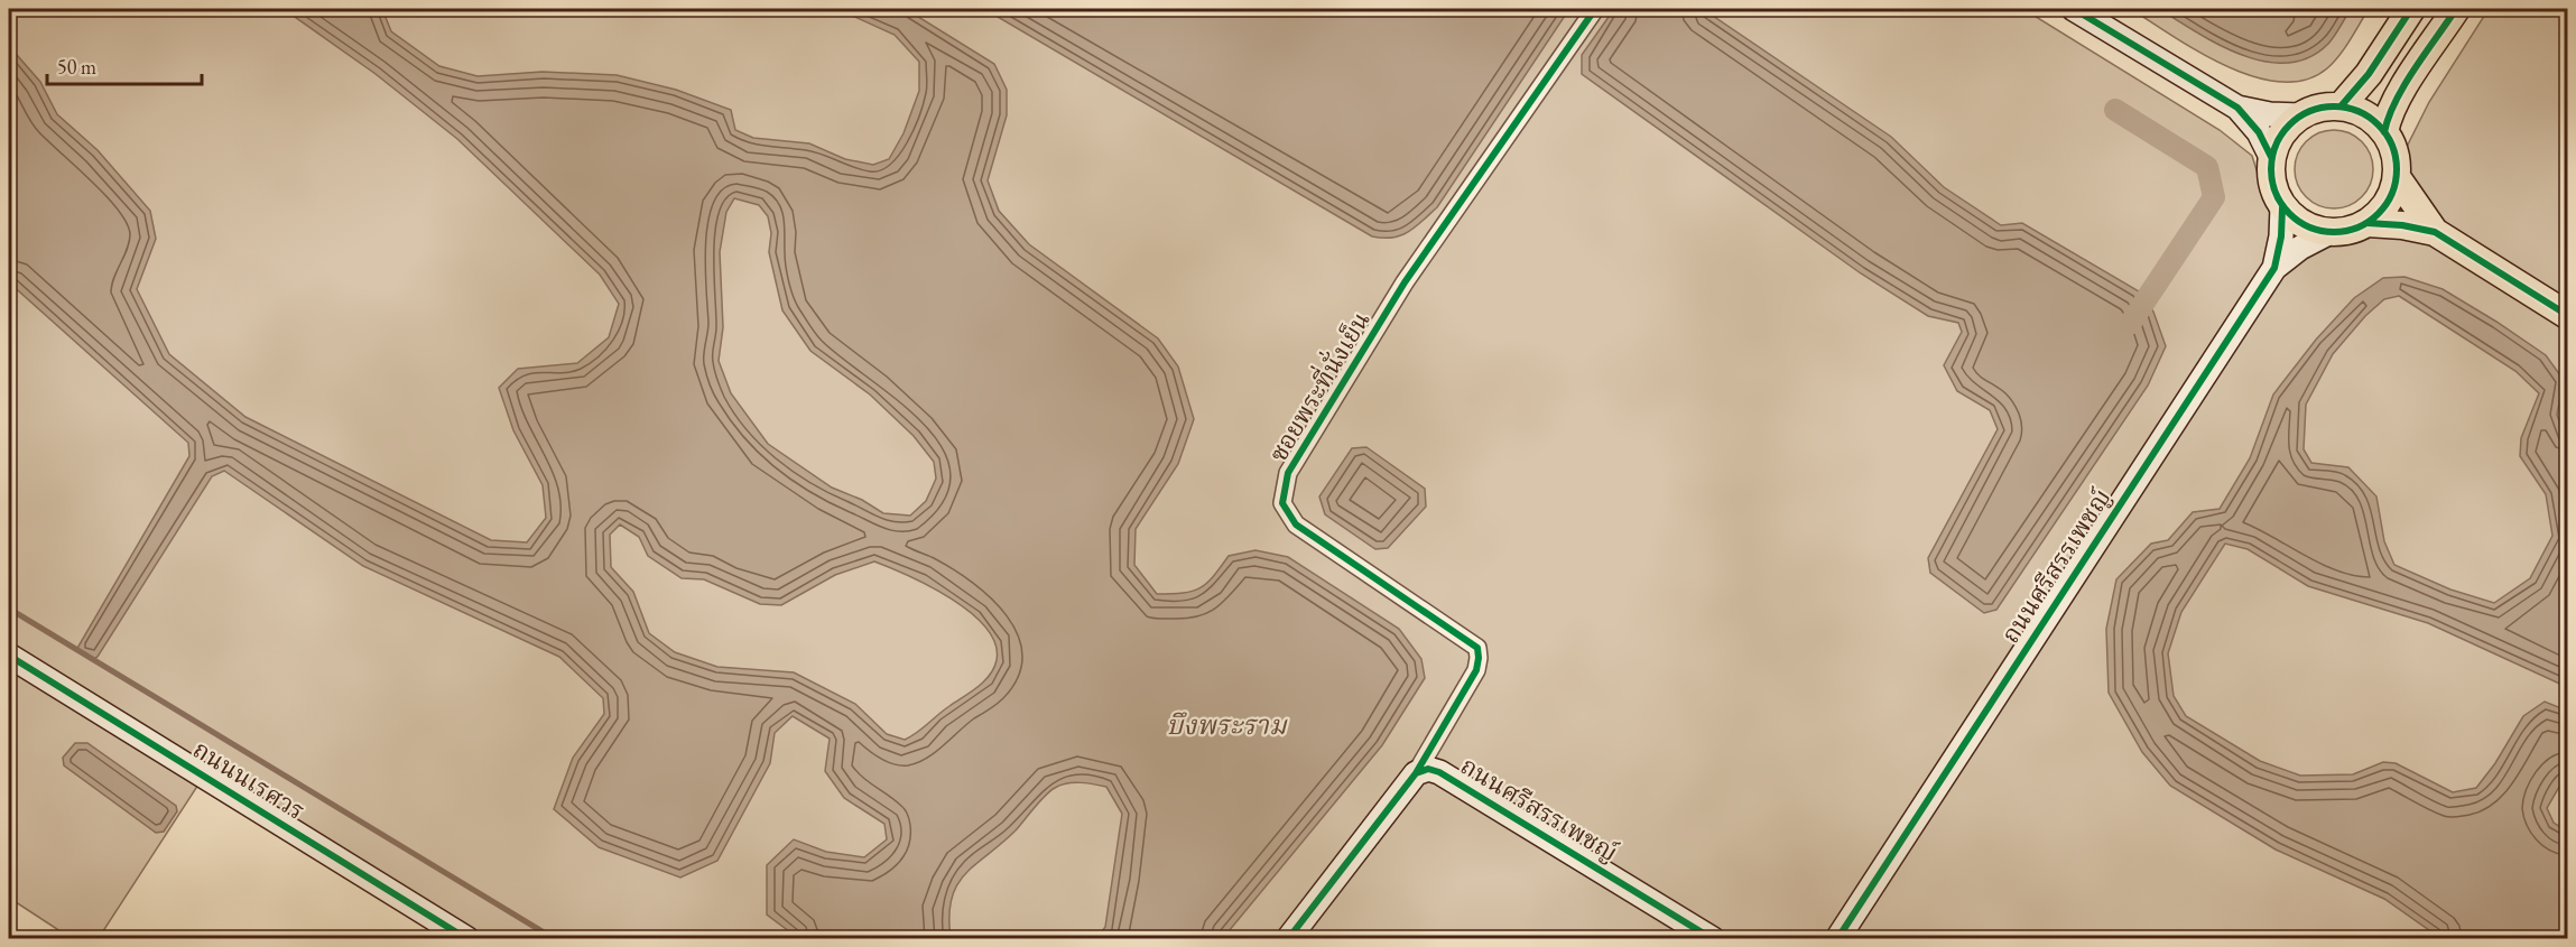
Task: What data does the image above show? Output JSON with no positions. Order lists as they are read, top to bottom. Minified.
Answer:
{"streets":{"street":["ซอยพระที่นั่งเย็น","ถนนศรีสรรเพชญ์","ถนนนเรศวร"]},"crossings":[["ซอยพระที่นั่งเย็น","ถนนศรีสรรเพชญ์"]],"water":["บึงพระราม"],"scale_bar":"50 m"}
